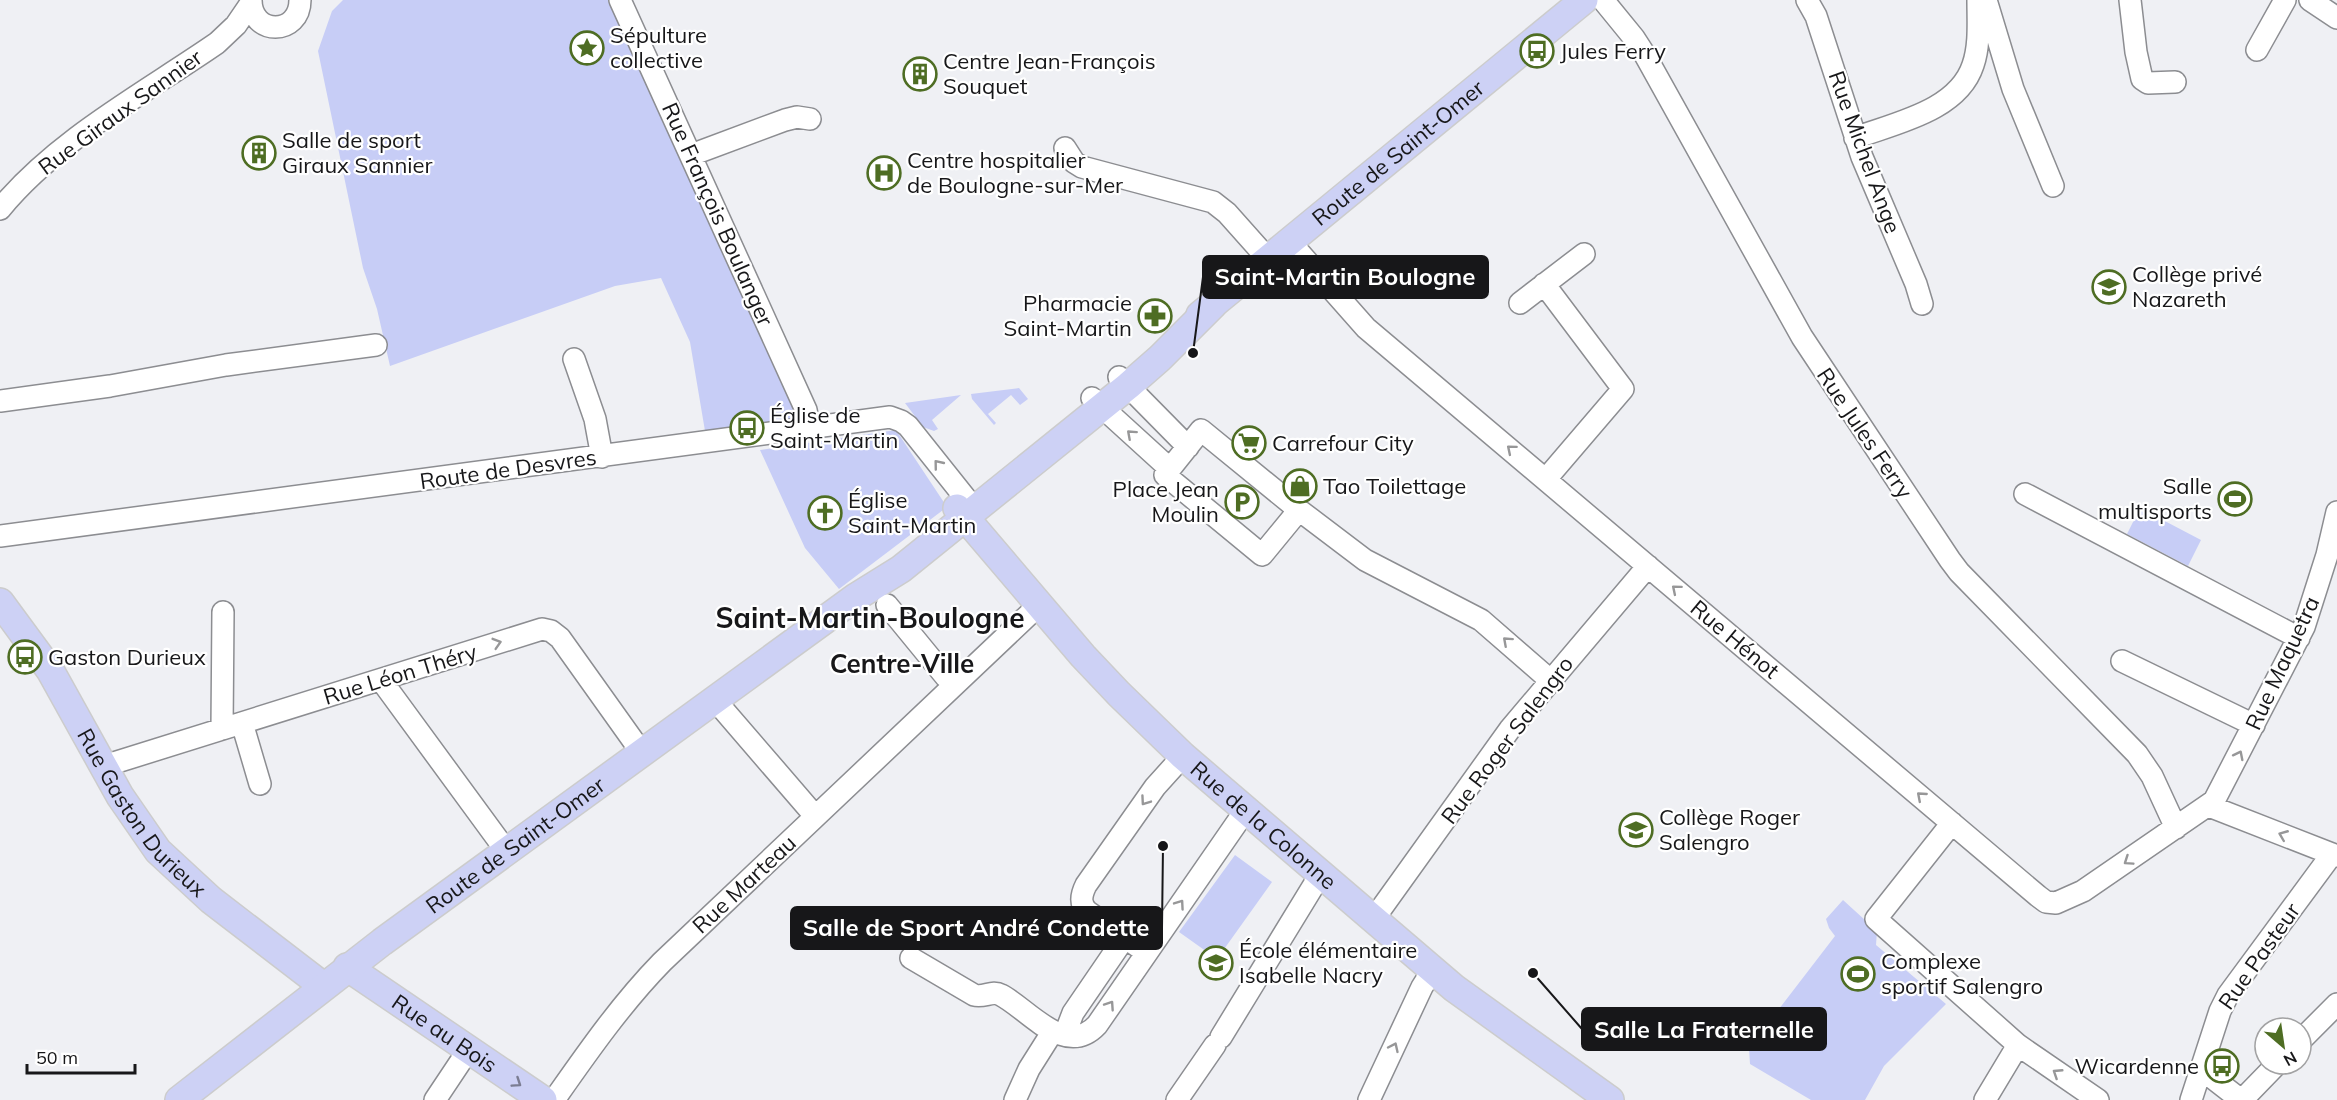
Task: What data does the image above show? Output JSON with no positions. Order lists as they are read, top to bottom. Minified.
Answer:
{"streets":{"main road":["Route de Saint-Omer","Rue Gaston Durieux","Rue de la Colonne","Rue au Bois"],"street":["Rue Giraux Sannier","Rue Michel Ange","Rue François Boulanger","Rue Jules Ferry","Route de Desvres","Rue Hénot","Rue Maquetra","Rue Léon Théry","Rue Roger Salengro","Rue Marteau","Rue Pasteur"]},"crossings":[["Route de Saint-Omer","Route de Desvres"],["Route de Saint-Omer","Rue Hénot"],["Route de Saint-Omer","Rue Léon Théry"],["Route de Saint-Omer","Rue Gaston Durieux"],["Route de Saint-Omer","Rue de la Colonne"],["Route de Saint-Omer","Rue au Bois"],["Rue François Boulanger","Route de Desvres"],["Rue Jules Ferry","Rue Hénot"],["Route de Desvres","Rue de la Colonne"],["Rue Hénot","Rue Maquetra"],["Rue Hénot","Rue Roger Salengro"],["Rue Léon Théry","Rue Gaston Durieux"],["Rue Roger Salengro","Rue de la Colonne"],["Rue de la Colonne","Rue Marteau"]],"one_way":["Rue Hénot","Rue Léon Théry","Rue au Bois"],"districts":["Saint-Martin-Boulogne","Centre-Ville"],"places":{"place":["Sépulture collective"],"bus stop":["Jules Ferry","Église de Saint-Martin","Gaston Durieux","Wicardenne"],"building":["Centre Jean-François Souquet","Salle de sport Giraux Sannier"],"hospital":["Centre hospitalier de Boulogne-sur-Mer"],"school or university":["Collège privé Nazareth","Collège Roger Salengro","École élémentaire Isabelle Nacry"],"pharmacy":["Pharmacie Saint-Martin"],"other":["Saint-Martin Boulogne","Salle de Sport André Condette","Salle La Fraternelle"],"supermarket":["Carrefour City"],"shop":["Tao Toilettage"],"sports":["Salle multisports","Complexe sportif Salengro"],"parking":["Place Jean Moulin"],"church":["Église Saint-Martin"]},"scale_bar":"50 m","north":"bottom right"}
